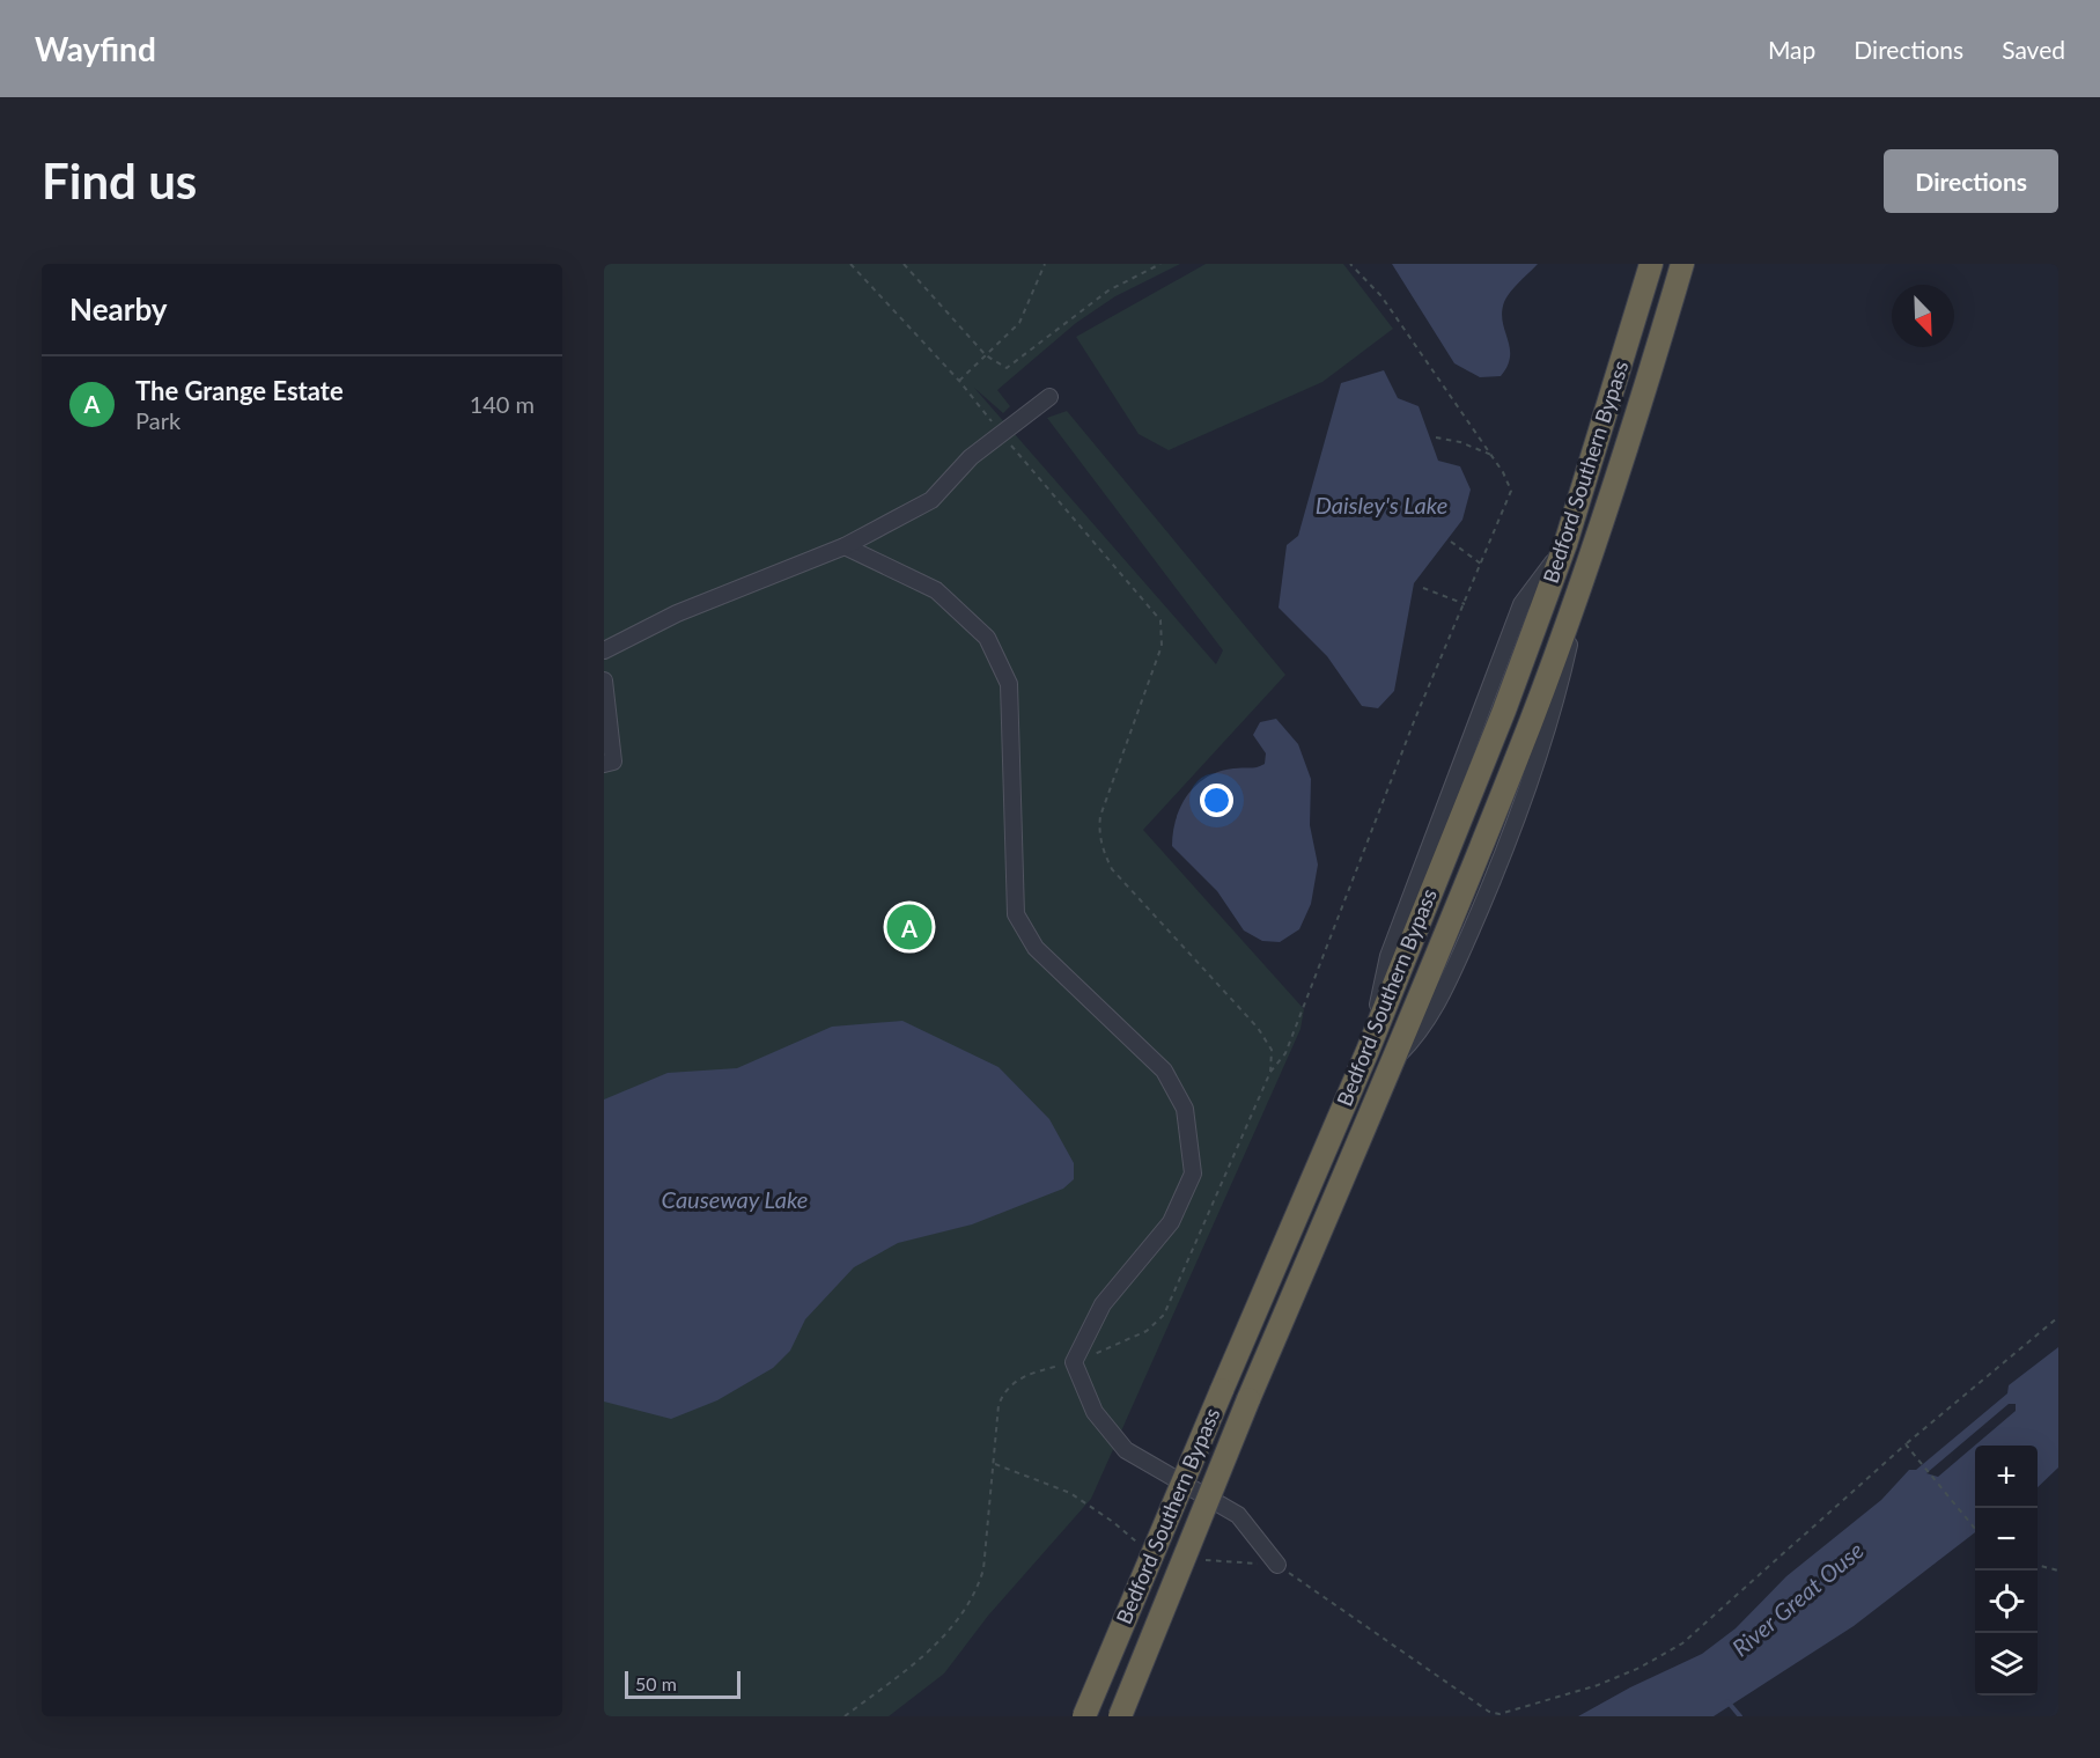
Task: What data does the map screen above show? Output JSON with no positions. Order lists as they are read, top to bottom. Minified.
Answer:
{"streets":{"highway":["Bedford Southern Bypass"]},"water":["Daisley's Lake","Causeway Lake","River Great Ouse"],"scale_bar":"50 m","north":"bottom right","page":{"header":"Wayfind","nav":["Map","Directions","Saved"],"buttons":"Directions","title":"Find us","heading":"Nearby","list":[{"mark":"A","name":"The Grange Estate","note":"Park","value":"140 m"}],"pins":"A","map_buttons":["+","−"],"scale":"50 m"}}
